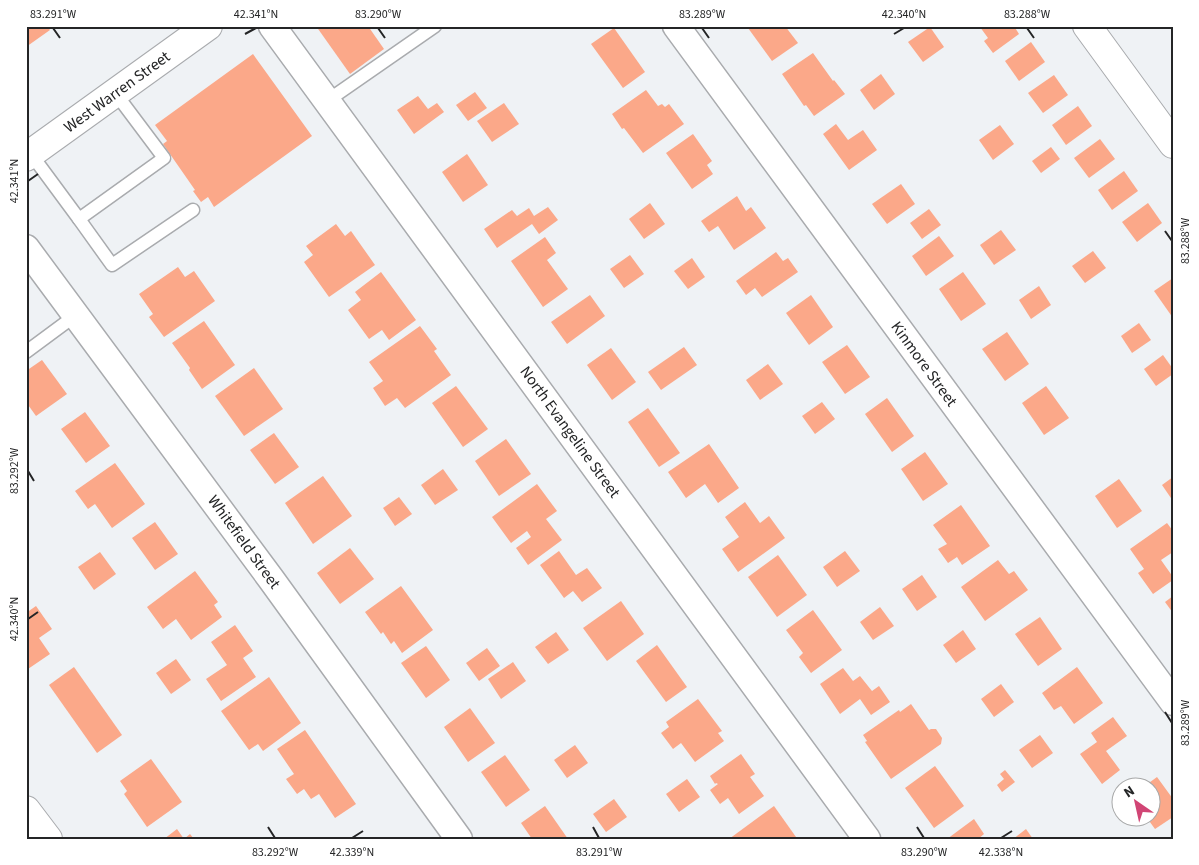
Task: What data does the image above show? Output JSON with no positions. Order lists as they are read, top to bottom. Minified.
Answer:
{"streets":{"main road":["West Warren Street"],"street":["Kinmore Street","North Evangeline Street","Whitefield Street"]},"north":"top left","coordinates":["83.291°W","42.341°N","83.290°W","83.289°W","42.340°N","83.288°W","83.292°W","42.339°N","42.338°N"]}
